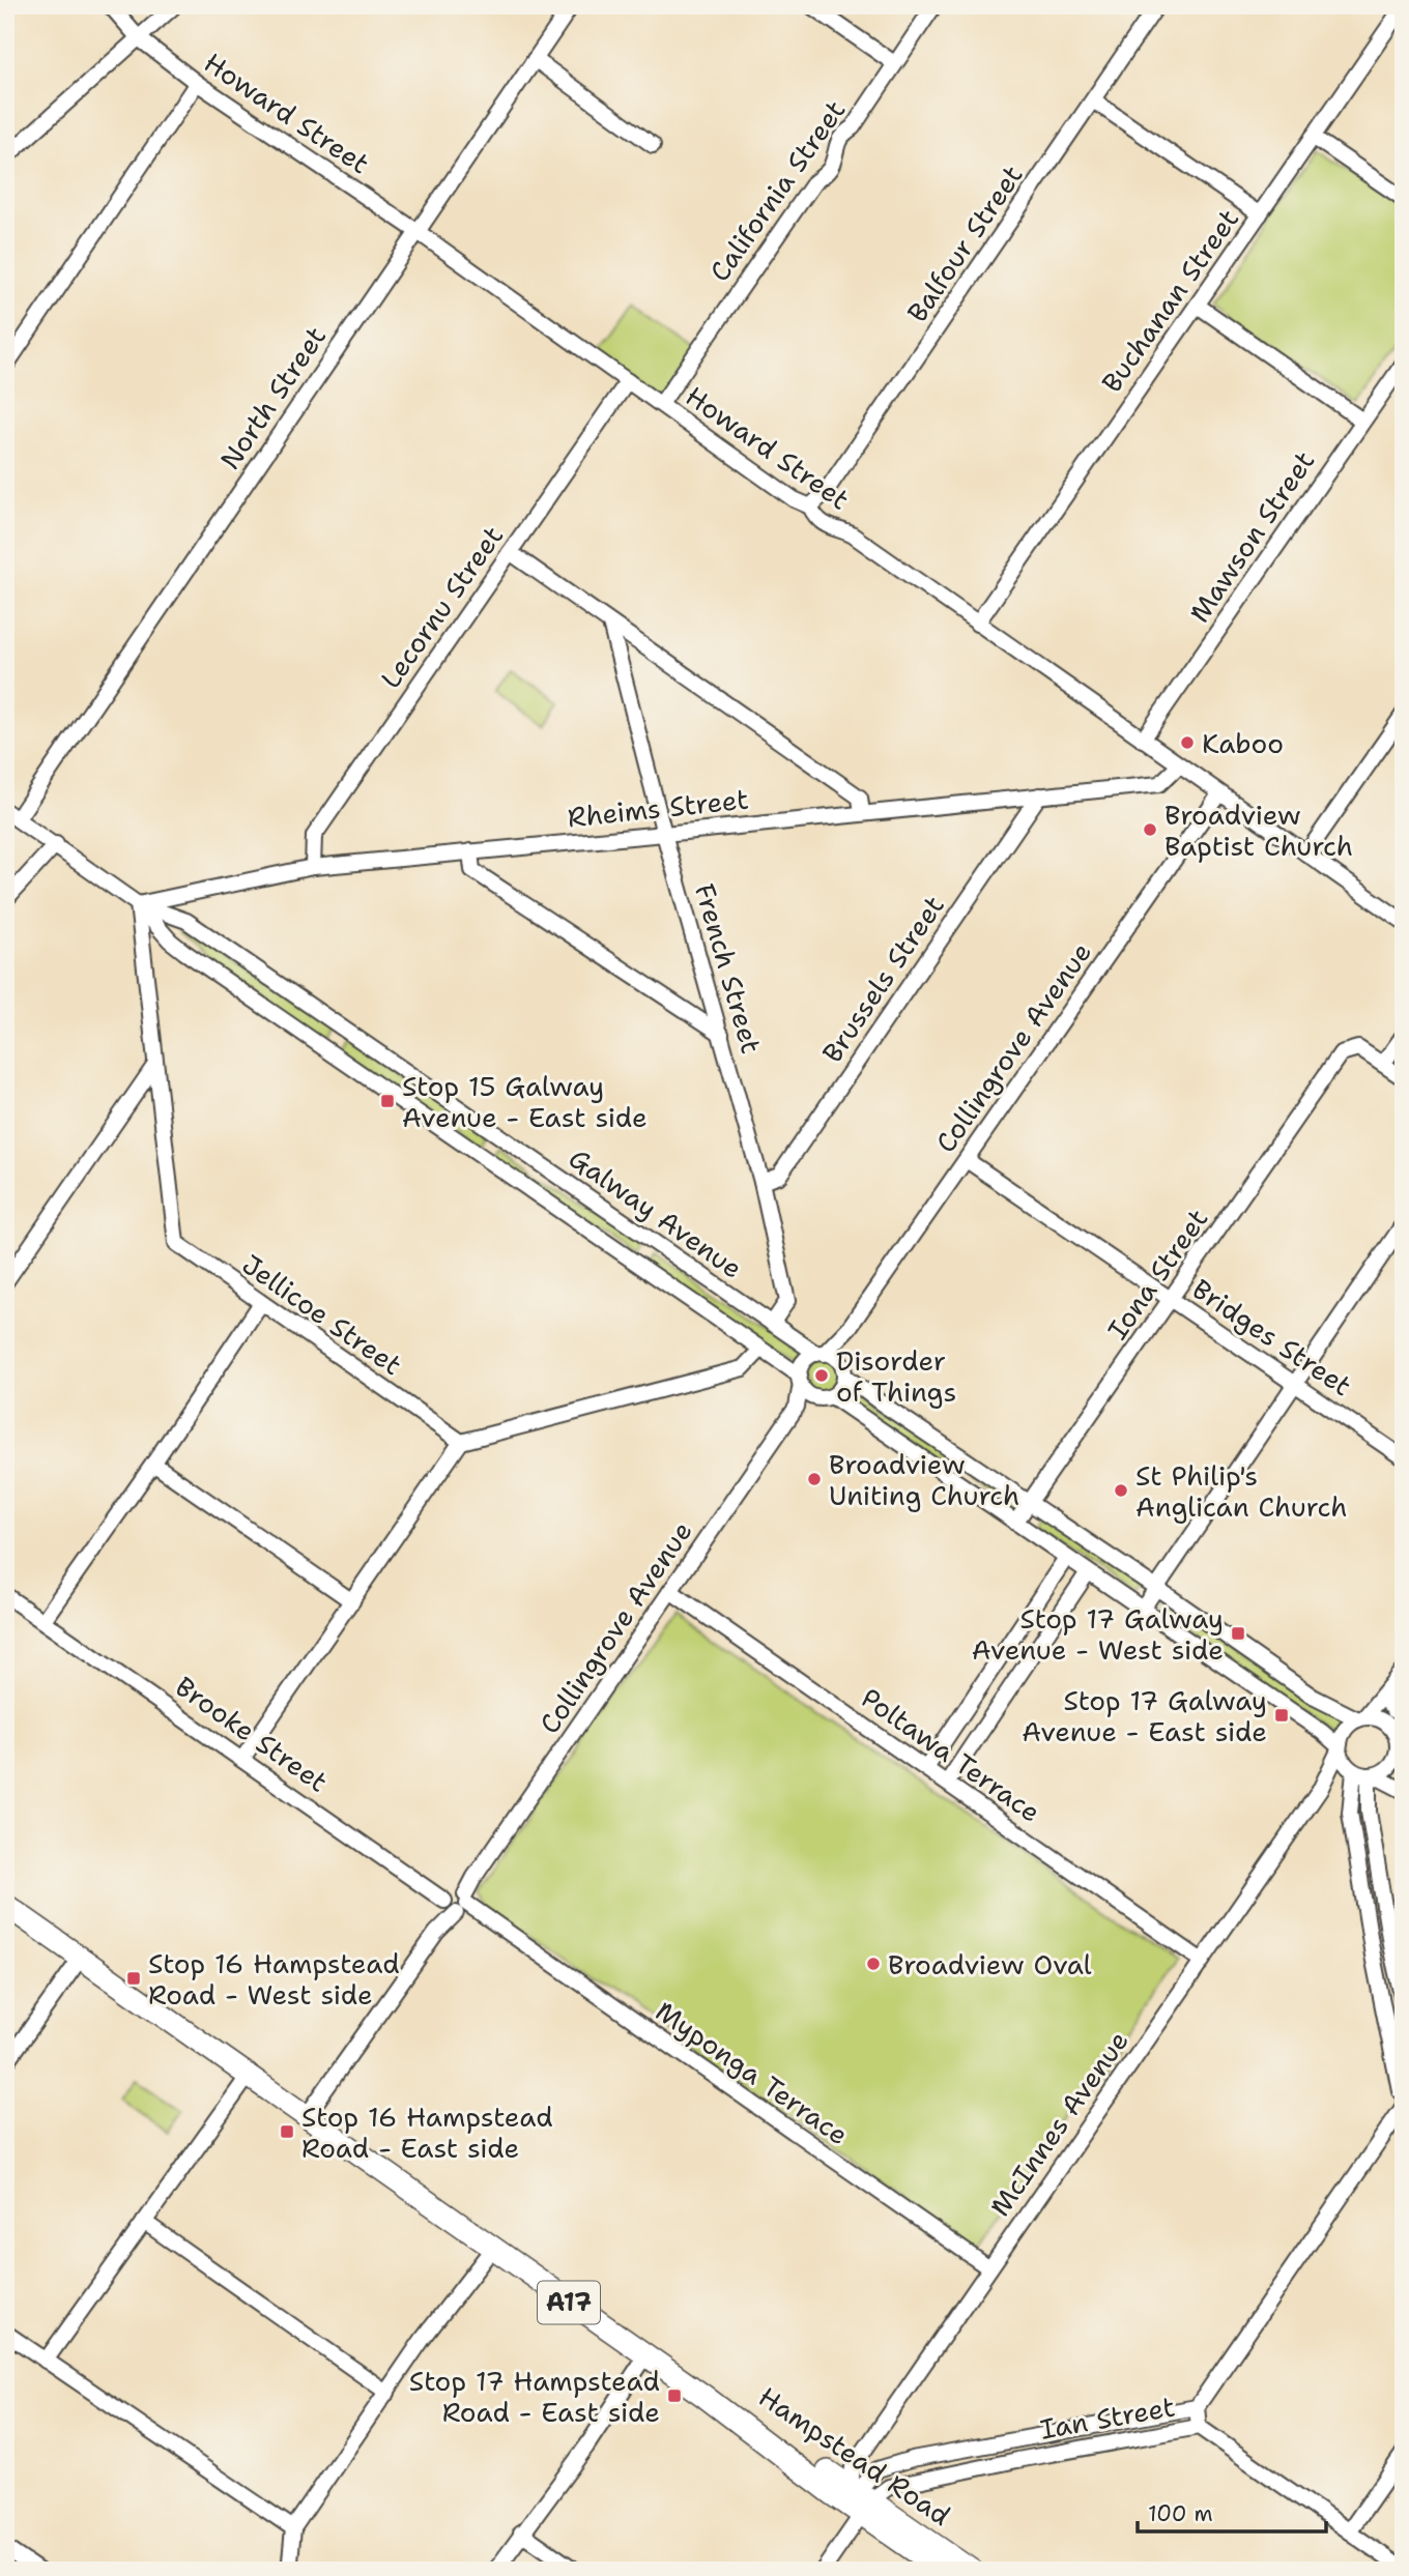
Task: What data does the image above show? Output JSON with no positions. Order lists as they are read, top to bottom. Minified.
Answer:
{"streets":{"highway":["A17","Hampstead Road"],"street":["Howard Street","California Street","Balfour Street","Buchanan Street","North Street","Mawson Street","Lecornu Street","Rheims Street","French Street","Brussels Street","Collingrove Avenue","Galway Avenue","Iona Street","Jellicoe Street","Bridges Street","Brooke Street","Poltawa Terrace","Myponga Terrace","McInnes Avenue","Ian Street"]},"crossings":[["Howard Street","California Street"],["Howard Street","Balfour Street"],["Howard Street","Buchanan Street"],["Howard Street","North Street"],["Howard Street","Mawson Street"],["Howard Street","Lecornu Street"],["Howard Street","Rheims Street"],["Howard Street","Collingrove Avenue"],["North Street","Galway Avenue"],["Lecornu Street","Rheims Street"],["Rheims Street","French Street"],["Rheims Street","Brussels Street"],["Rheims Street","Galway Avenue"],["Rheims Street","Jellicoe Street"],["French Street","Brussels Street"],["French Street","Galway Avenue"],["Collingrove Avenue","Galway Avenue"],["Collingrove Avenue","Bridges Street"],["Collingrove Avenue","Brooke Street"],["Collingrove Avenue","Poltawa Terrace"],["Collingrove Avenue","Myponga Terrace"],["Collingrove Avenue","Hampstead Road"],["Galway Avenue","Jellicoe Street"],["Iona Street","Bridges Street"],["Brooke Street","Myponga Terrace"],["Poltawa Terrace","McInnes Avenue"],["Myponga Terrace","McInnes Avenue"],["McInnes Avenue","Ian Street"],["McInnes Avenue","Hampstead Road"],["A17","Hampstead Road"],["Ian Street","Hampstead Road"]],"places":{"other":["Kaboo","Broadview Baptist Church","Disorder of Things","Broadview Uniting Church","St Philip's Anglican Church","Broadview Oval"],"transit":["Stop 15 Galway Avenue - East side","Stop 17 Galway Avenue - West side","Stop 17 Galway Avenue - East side","Stop 16 Hampstead Road - West side","Stop 16 Hampstead Road - East side","Stop 17 Hampstead Road - East side"]},"scale_bar":"100 m"}
